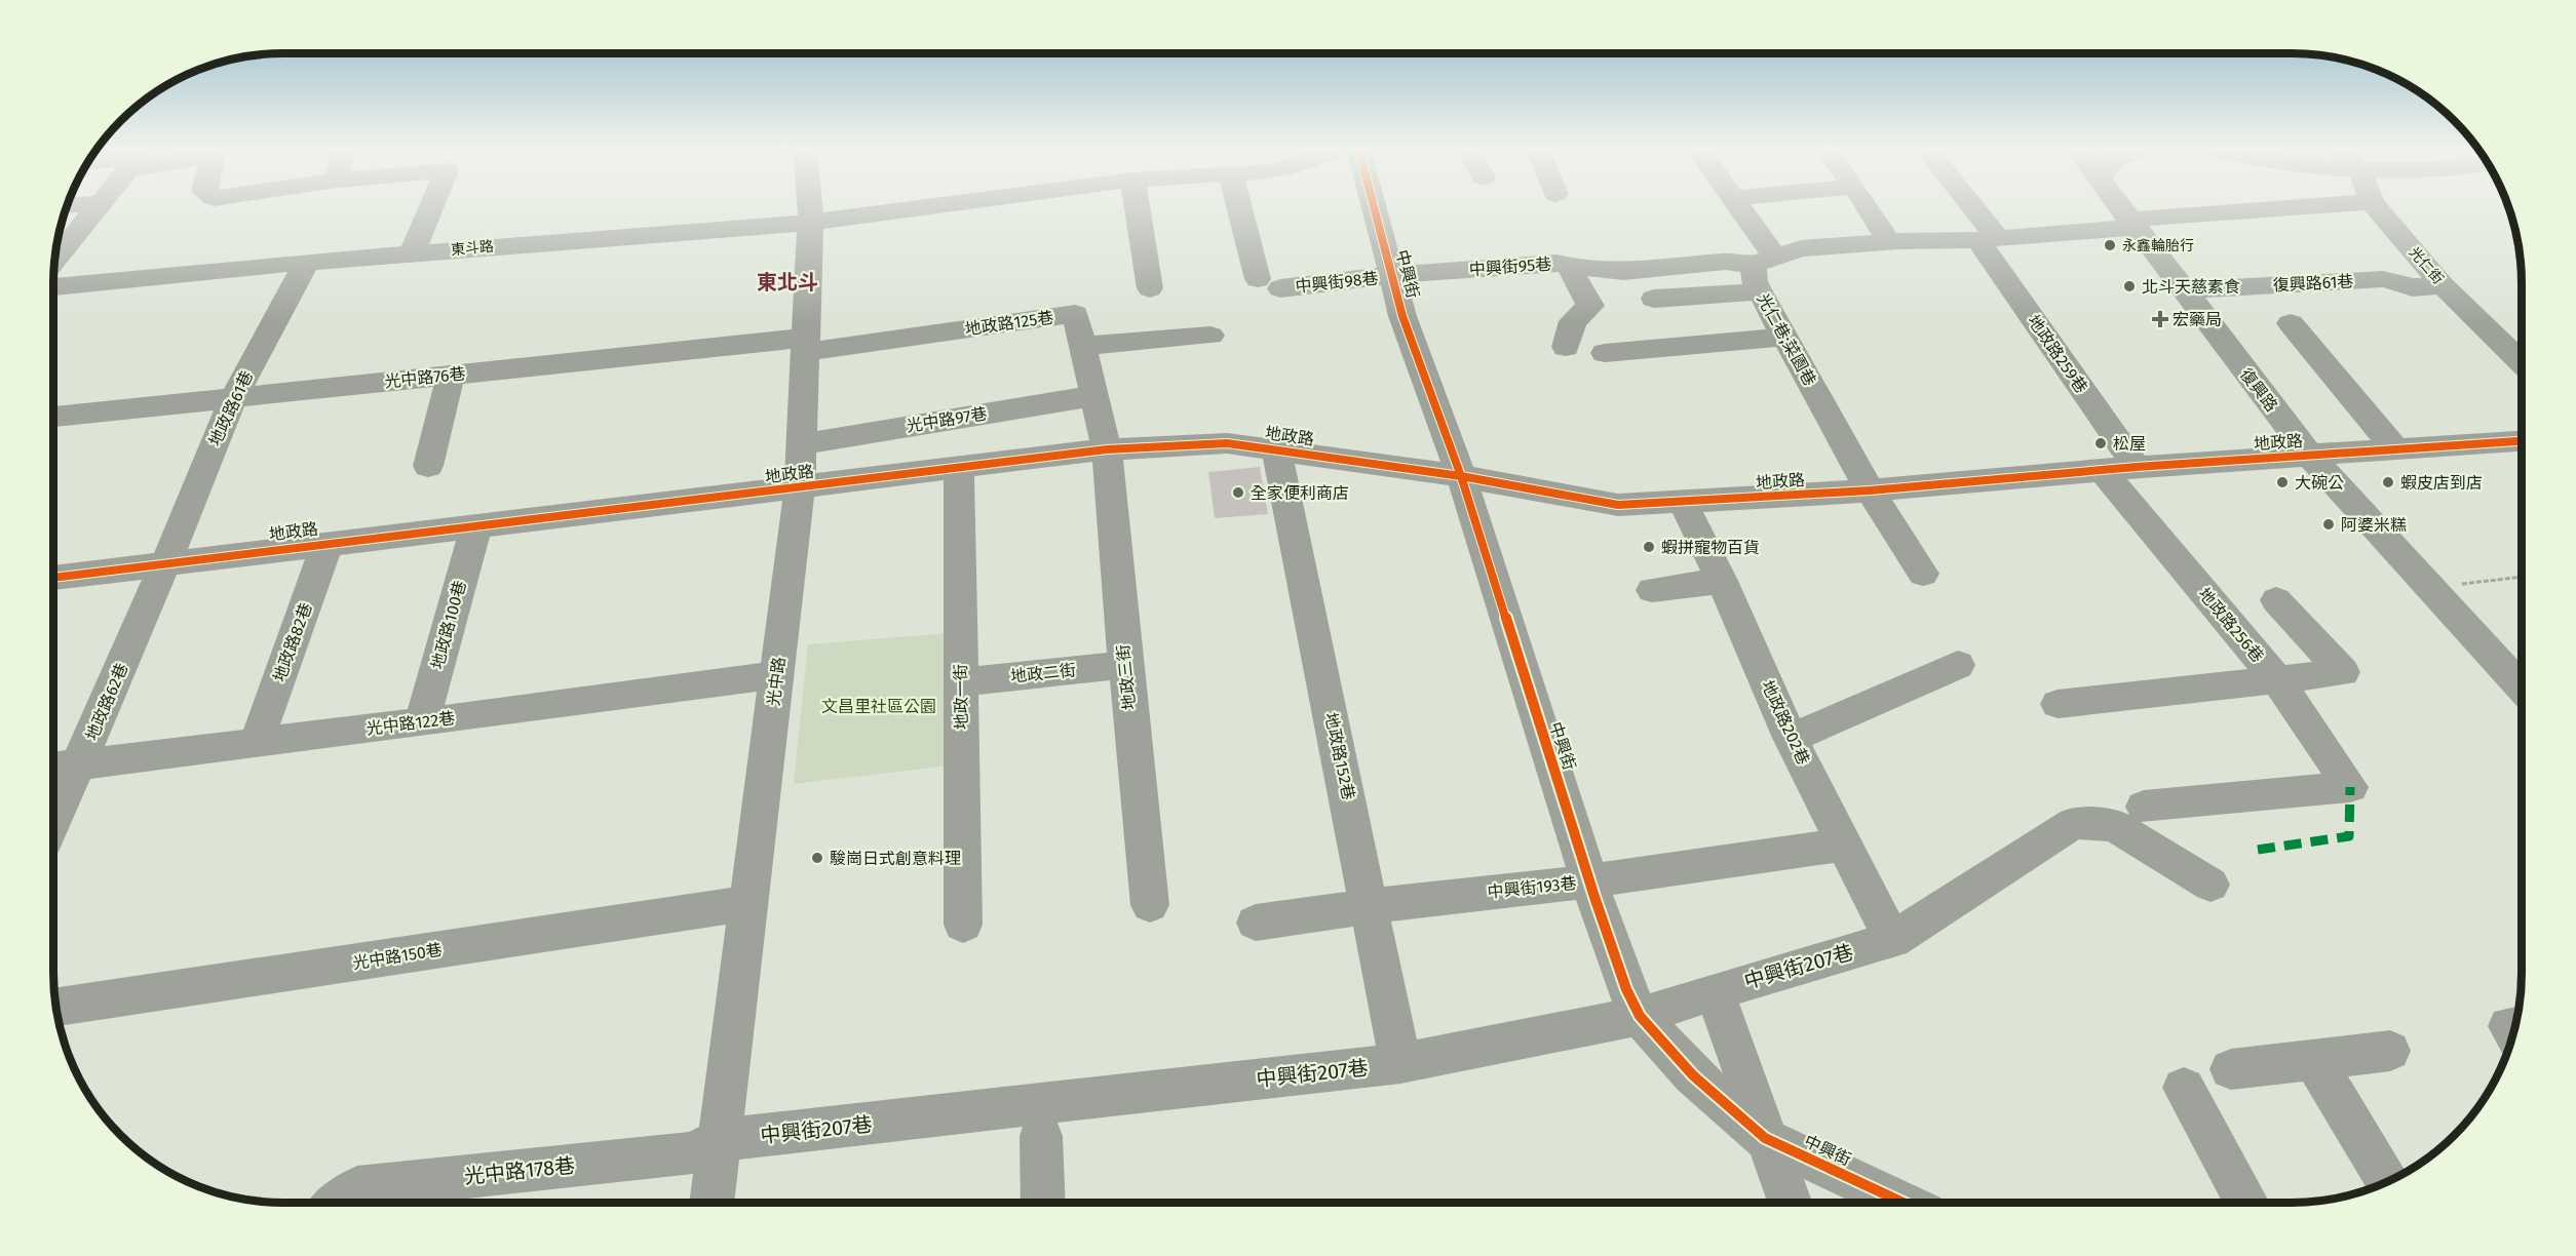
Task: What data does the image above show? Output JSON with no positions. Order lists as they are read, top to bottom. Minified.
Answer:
{"streets":{"street":["東斗路","光仁街","中興街95巷","中興街","中興街98巷","復興路61巷","地政路125巷","光仁巷;菜園巷","地政路259巷","光中路76巷","復興路","地政路61巷","光中路97巷","地政路","地政路100巷","地政路256巷","地政路82巷","地政二街","地政三街","光中路","地政一街","地政路62巷","地政路202巷","光中路122巷","地政路152巷","中興街193巷","光中路150巷","中興街207巷","光中路178巷"]},"crossings":[["東斗路","地政路61巷"],["東斗路","光中路"],["光仁街","復興路61巷"],["中興街95巷","中興街"],["中興街95巷","中興街98巷"],["中興街","中興街98巷"],["中興街","地政路"],["中興街","中興街193巷"],["中興街","中興街207巷"],["復興路61巷","復興路"],["地政路125巷","光中路76巷"],["地政路125巷","光中路97巷"],["地政路125巷","地政路"],["地政路125巷","地政三街"],["地政路125巷","光中路"],["光仁巷;菜園巷","地政路"],["地政路259巷","地政路"],["光中路76巷","地政路61巷"],["光中路76巷","光中路"],["復興路","地政路"],["地政路61巷","地政路"],["地政路61巷","地政路62巷"],["光中路97巷","光中路"],["地政路","地政路100巷"],["地政路","地政路256巷"],["地政路","地政路82巷"],["地政路","地政三街"],["地政路","光中路"],["地政路","地政一街"],["地政路","地政路62巷"],["地政路","地政路202巷"],["地政路","地政路152巷"],["地政路100巷","光中路122巷"],["地政路82巷","光中路122巷"],["地政二街","地政三街"],["地政二街","地政一街"],["光中路","光中路122巷"],["光中路","光中路150巷"],["光中路","中興街207巷"],["光中路","光中路178巷"],["地政路62巷","光中路122巷"],["地政路202巷","中興街193巷"],["地政路202巷","中興街207巷"],["地政路152巷","中興街193巷"],["地政路152巷","中興街207巷"],["中興街207巷","光中路178巷"]],"districts":["東北斗"],"parks":["文昌里社區公園"],"places":{"other":["永鑫輪胎行","北斗天慈素食","松屋","大碗公","蝦皮店到店","全家便利商店","阿婆米糕","蝦拼寵物百貨","駿崗日式創意料理"],"health":["宏藥局"]}}
